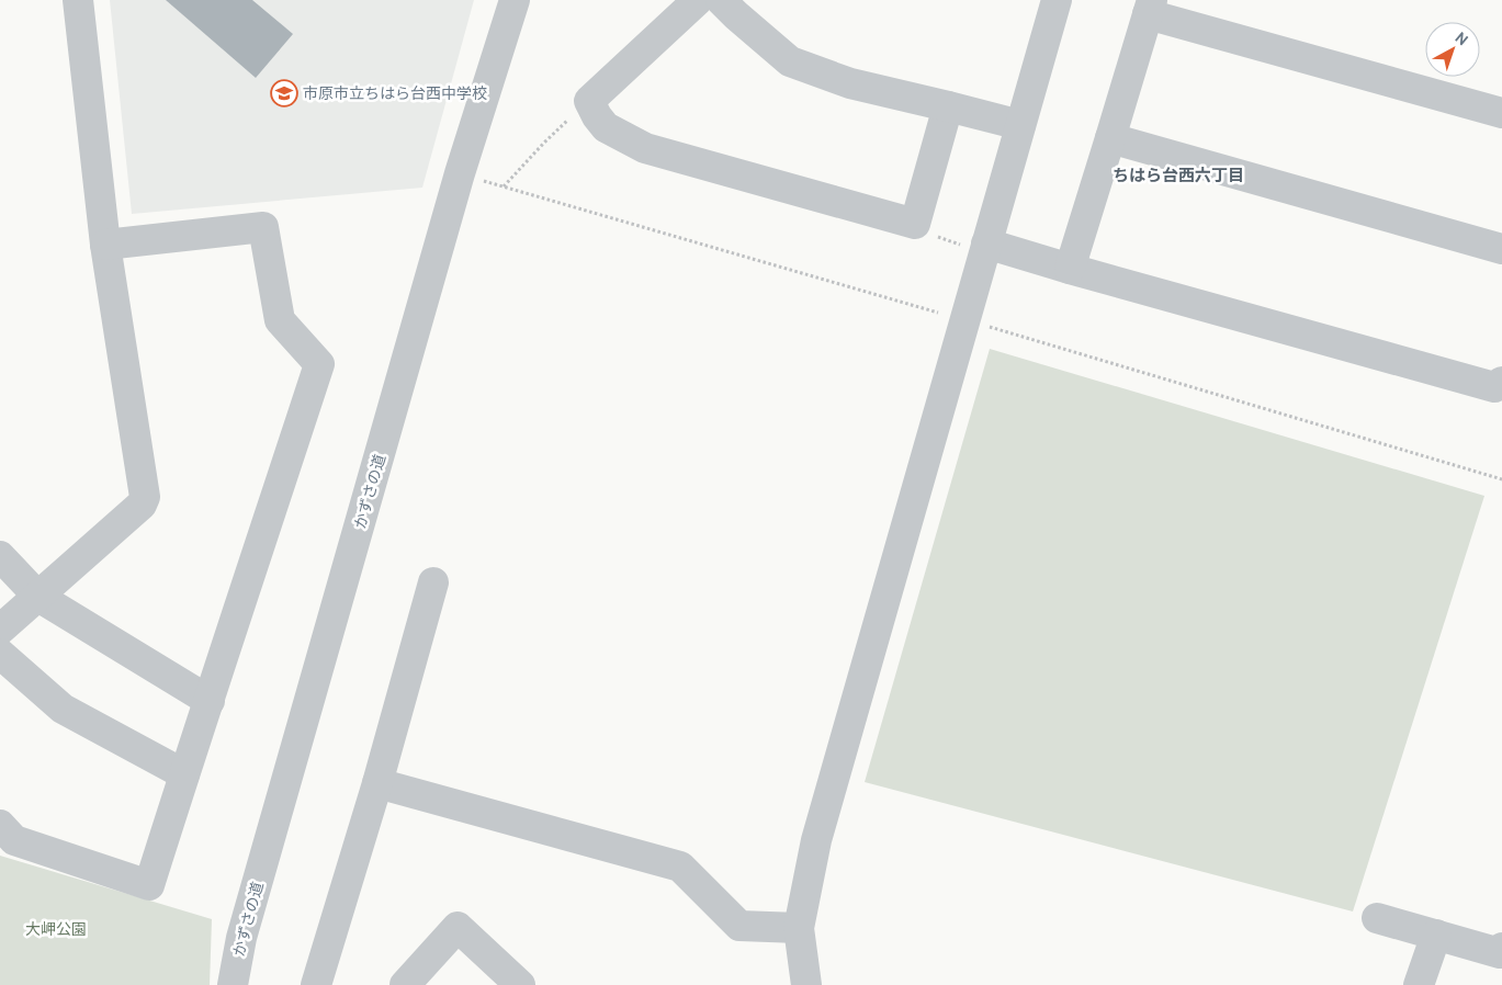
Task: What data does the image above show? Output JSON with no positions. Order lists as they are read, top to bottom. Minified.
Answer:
{"streets":{"street":["かずさの道"]},"districts":["ちはら台西六丁目"],"parks":["大岬公園"],"places":{"school or university":["市原市立ちはら台西中学校"]},"north":"top right"}
